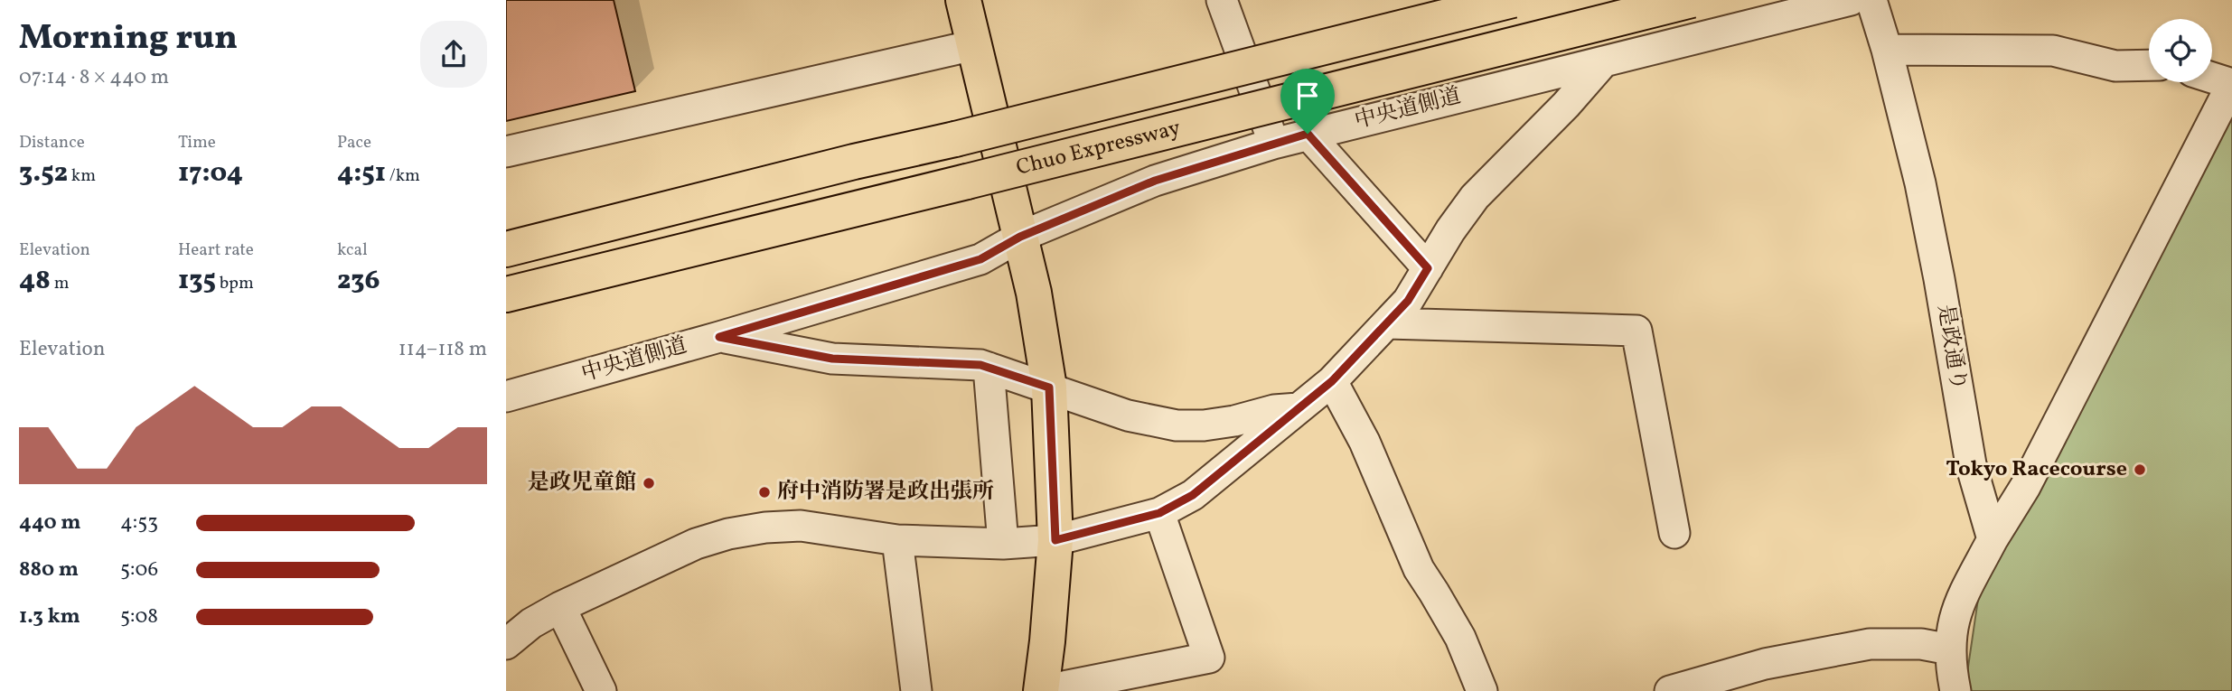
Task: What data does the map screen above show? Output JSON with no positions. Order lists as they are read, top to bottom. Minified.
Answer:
{"streets":{"main road":["Chuo Expressway"],"street":["中央道側道","是政通り"]},"places":["Tokyo Racecourse","是政児童館","府中消防署是政出張所"],"page":{"heading":["Morning run","07:14 · 8 × 440 m"],"stats":[["Distance","3.52 km"],["Time","17:04"],["Pace","4:51 /km"],["Elevation","48 m"],["Heart rate","135 bpm"],["kcal","236"]],"chart":["Elevation","114–118 m"],"list":[{"name":"440 m","note":"4:53"},{"name":"880 m","note":"5:06"},{"name":"1.3 km","note":"5:08"}]}}
